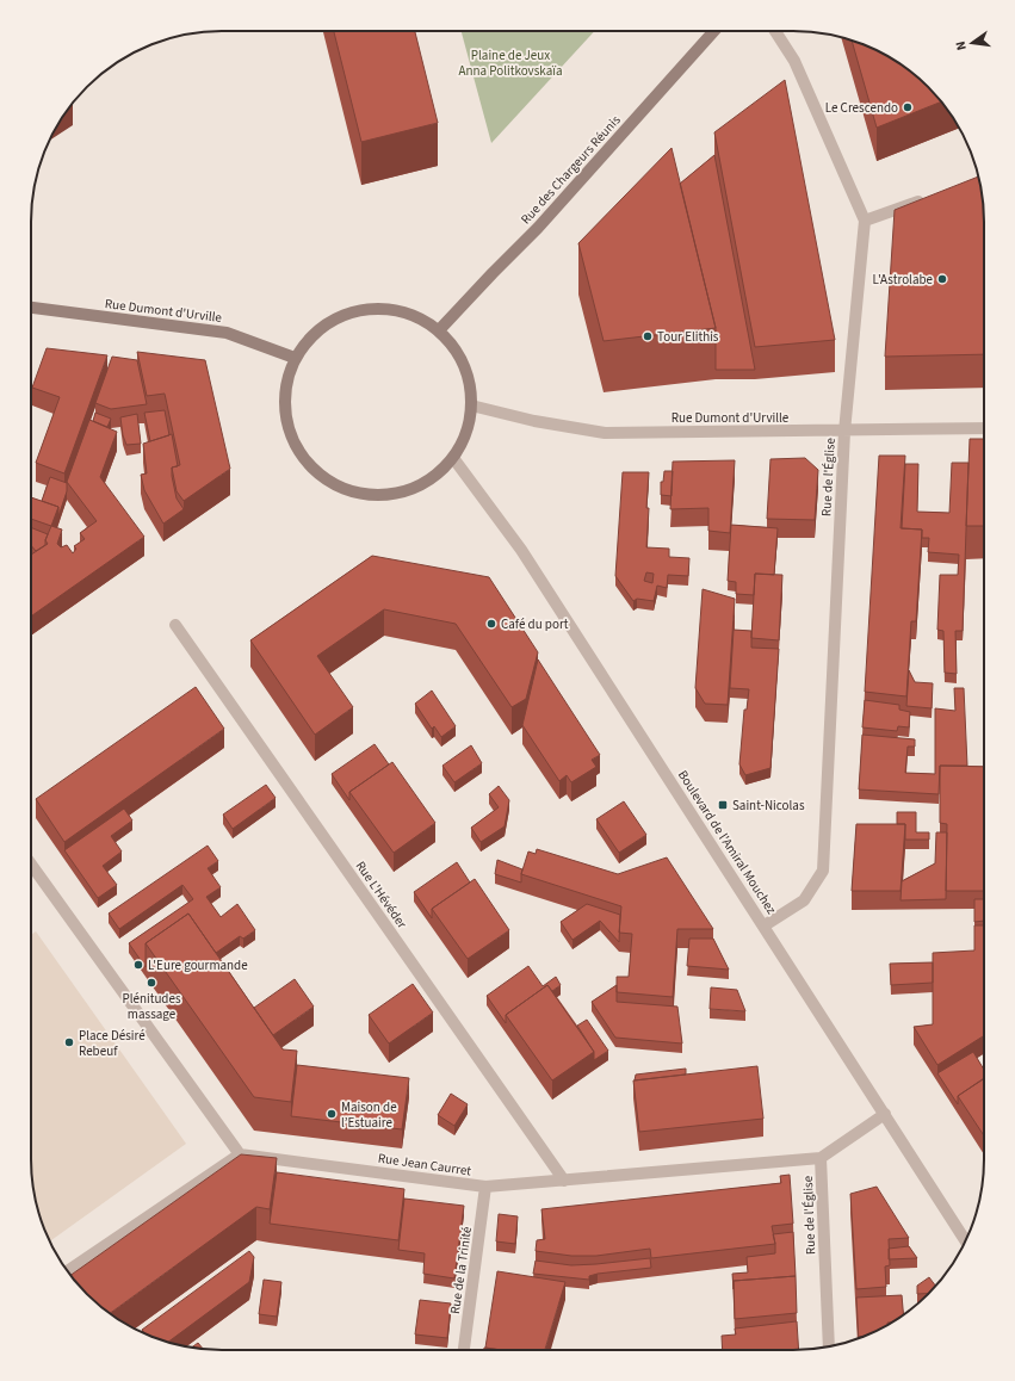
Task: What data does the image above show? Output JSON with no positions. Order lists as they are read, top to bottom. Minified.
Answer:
{"streets":{"street":["Rue des Chargeurs Réunis","Rue Dumont d'Urville","Rue de l'Église","Boulevard de l'Amiral Mouchez","Rue L'Hévéder","Rue Jean Caurret","Rue de la Trinité"]},"crossings":[["Rue Dumont d'Urville","Rue de l'Église"],["Rue de l'Église","Boulevard de l'Amiral Mouchez"],["Rue de l'Église","Rue Jean Caurret"],["Rue L'Hévéder","Rue Jean Caurret"],["Rue Jean Caurret","Rue de la Trinité"]],"parks":["Plaine de Jeux Anna Politkovskaïa"],"places":{"other":["Le Crescendo","L'Astrolabe","Tour Elithis","Café du port","L'Eure gourmande","Plénitudes massage","Place Désiré Rebeuf","Maison de l’Estuaire"],"transit":["Saint-Nicolas"]},"north":"left"}
